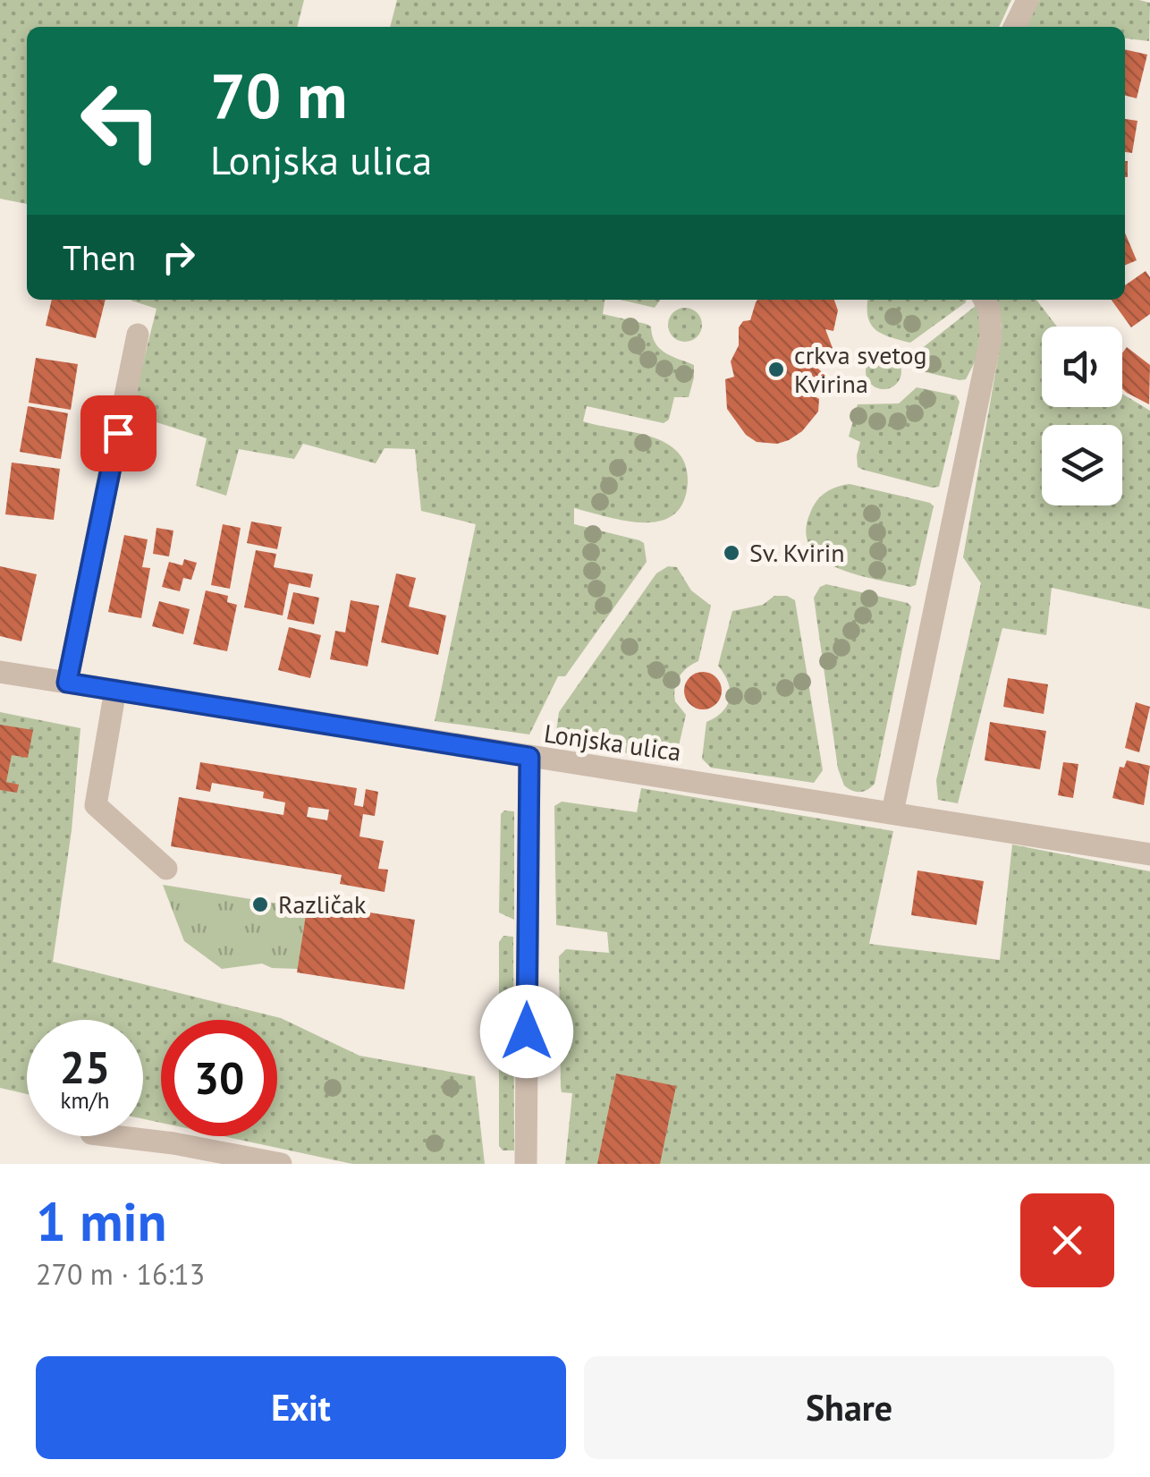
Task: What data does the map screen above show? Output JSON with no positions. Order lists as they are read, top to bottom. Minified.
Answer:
{"streets":{"street":["Lonjska ulica"]},"places":["crkva svetog Kvirina","Sv. Kvirin","Različak"],"page":{"turn":["70 m","Lonjska ulica"],"then":"Then","speed":"25 km/h","limit":"30","heading":["1 min","270 m · 16:13"],"buttons":["Exit","Share"]}}
